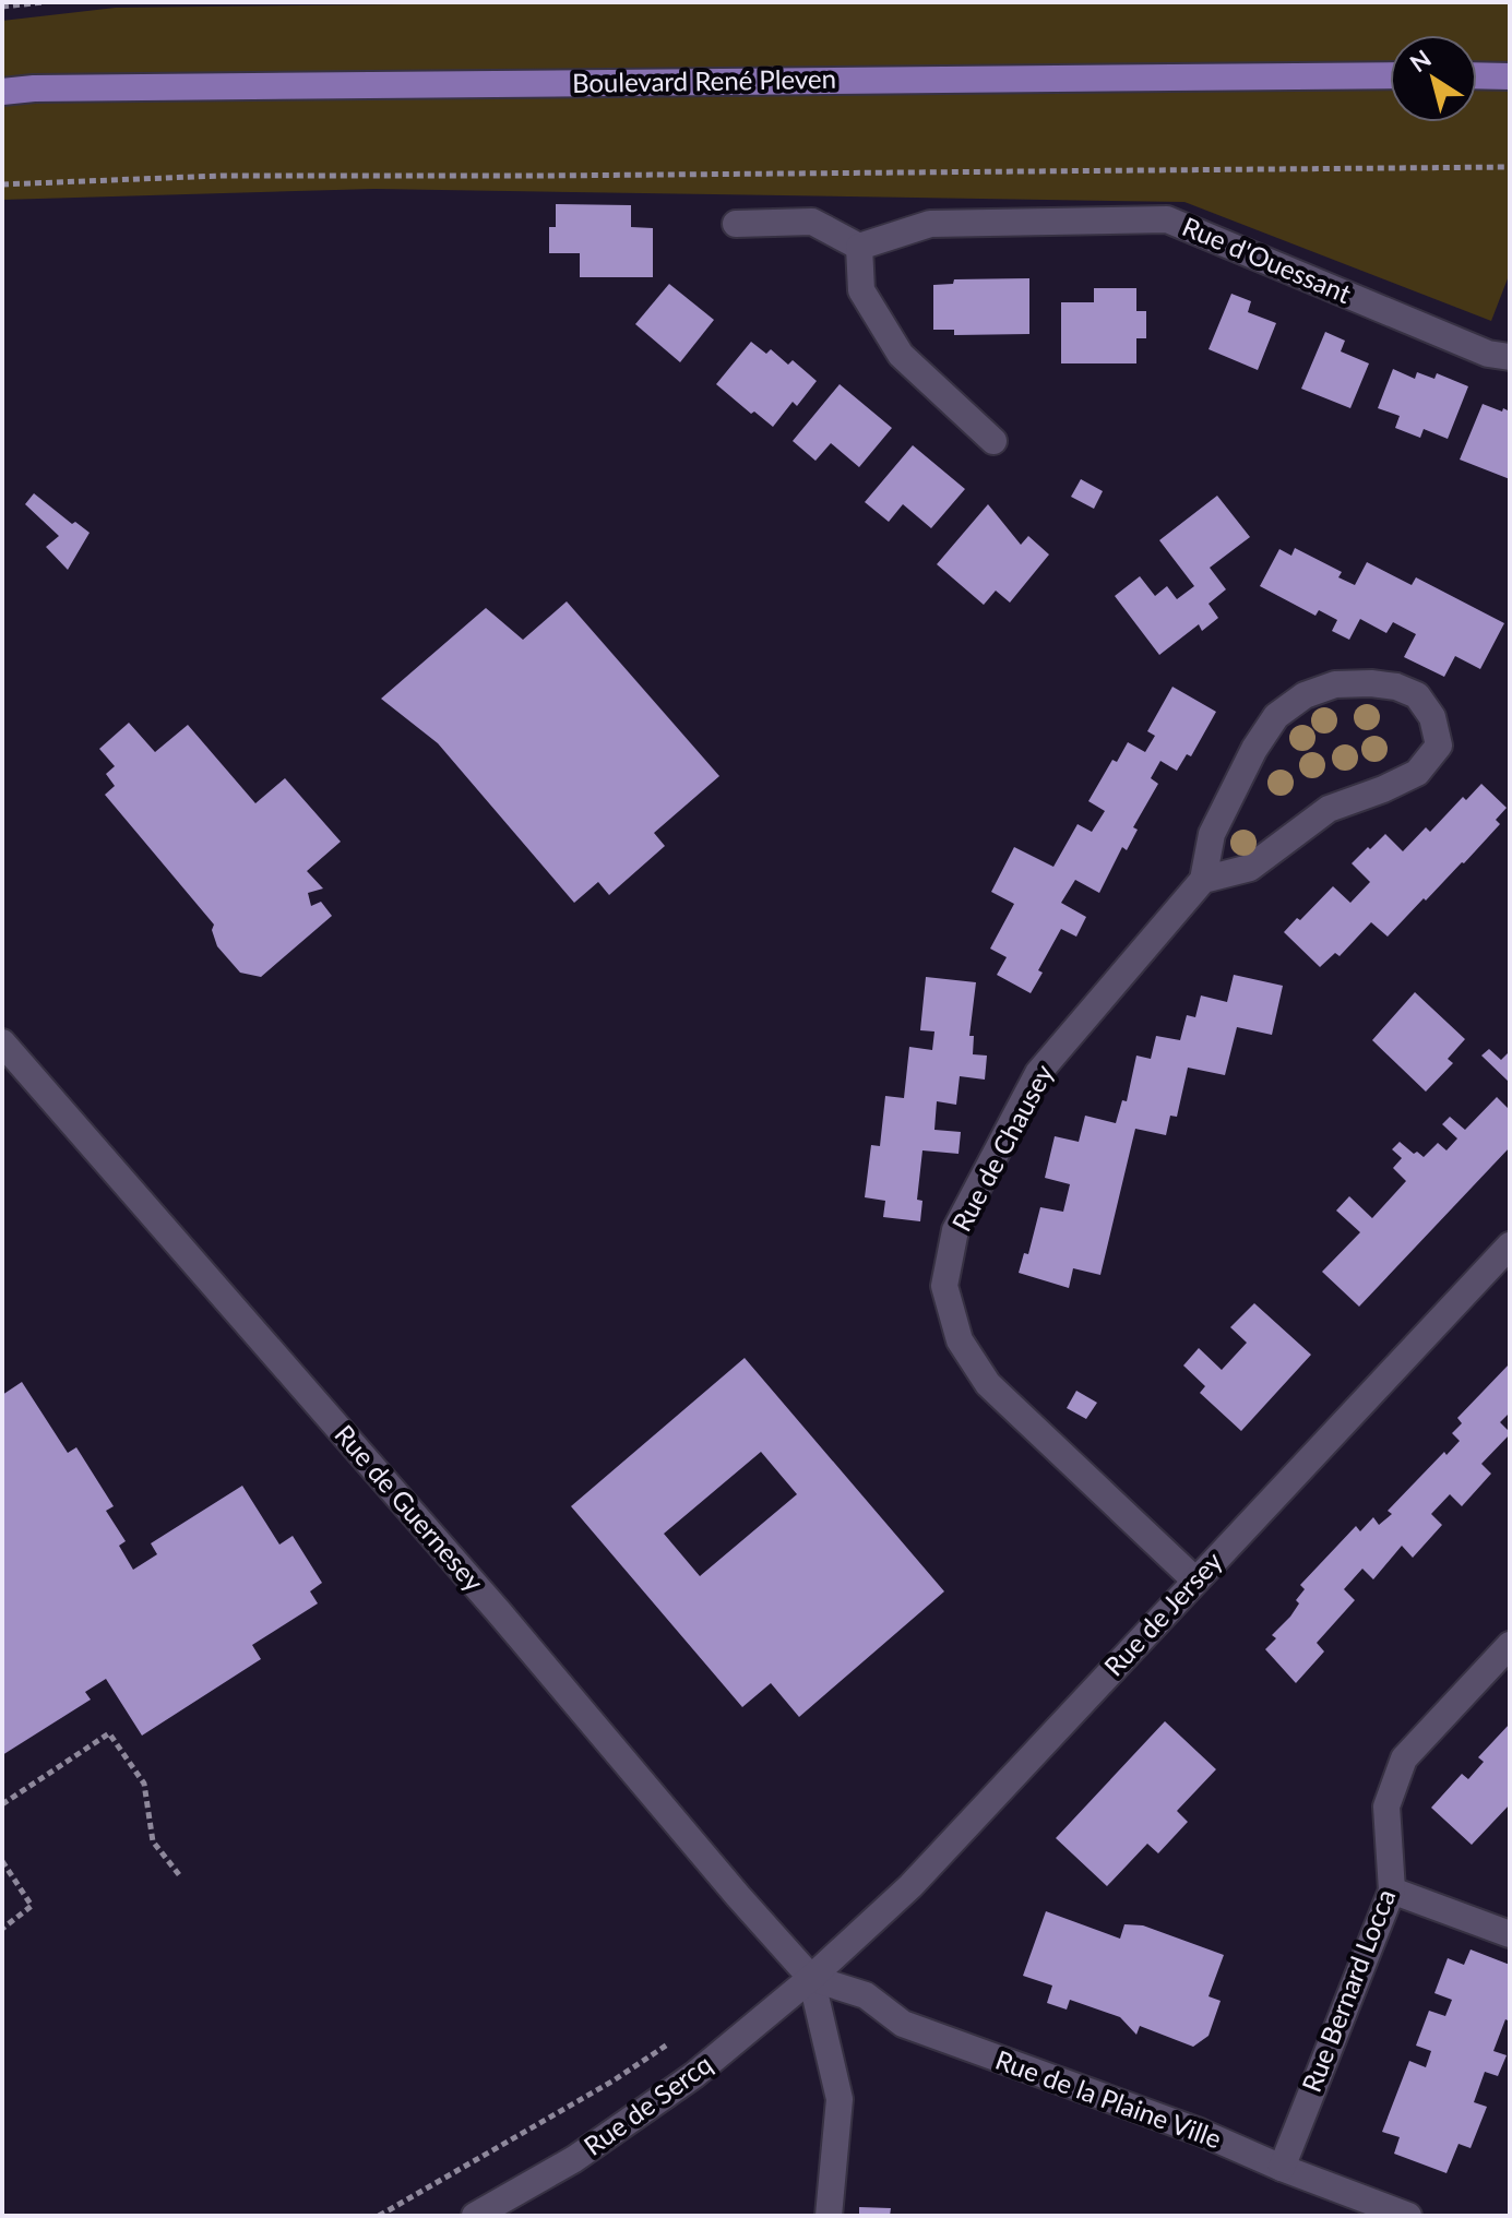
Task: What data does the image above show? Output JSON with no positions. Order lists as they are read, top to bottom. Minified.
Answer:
{"streets":{"main road":["Boulevard René Pleven"],"street":["Rue d'Ouessant","Rue de Chausey","Rue de Guernesey","Rue de Jersey","Rue Bernard Locca","Rue de la Plaine Ville","Rue de Sercq"]},"crossings":[["Rue de Chausey","Rue de Jersey"],["Rue de Guernesey","Rue de Jersey"],["Rue de Guernesey","Rue de la Plaine Ville"],["Rue de Guernesey","Rue de Sercq"],["Rue de Jersey","Rue de la Plaine Ville"],["Rue de Jersey","Rue de Sercq"],["Rue Bernard Locca","Rue de la Plaine Ville"],["Rue de la Plaine Ville","Rue de Sercq"]],"north":"top left"}
